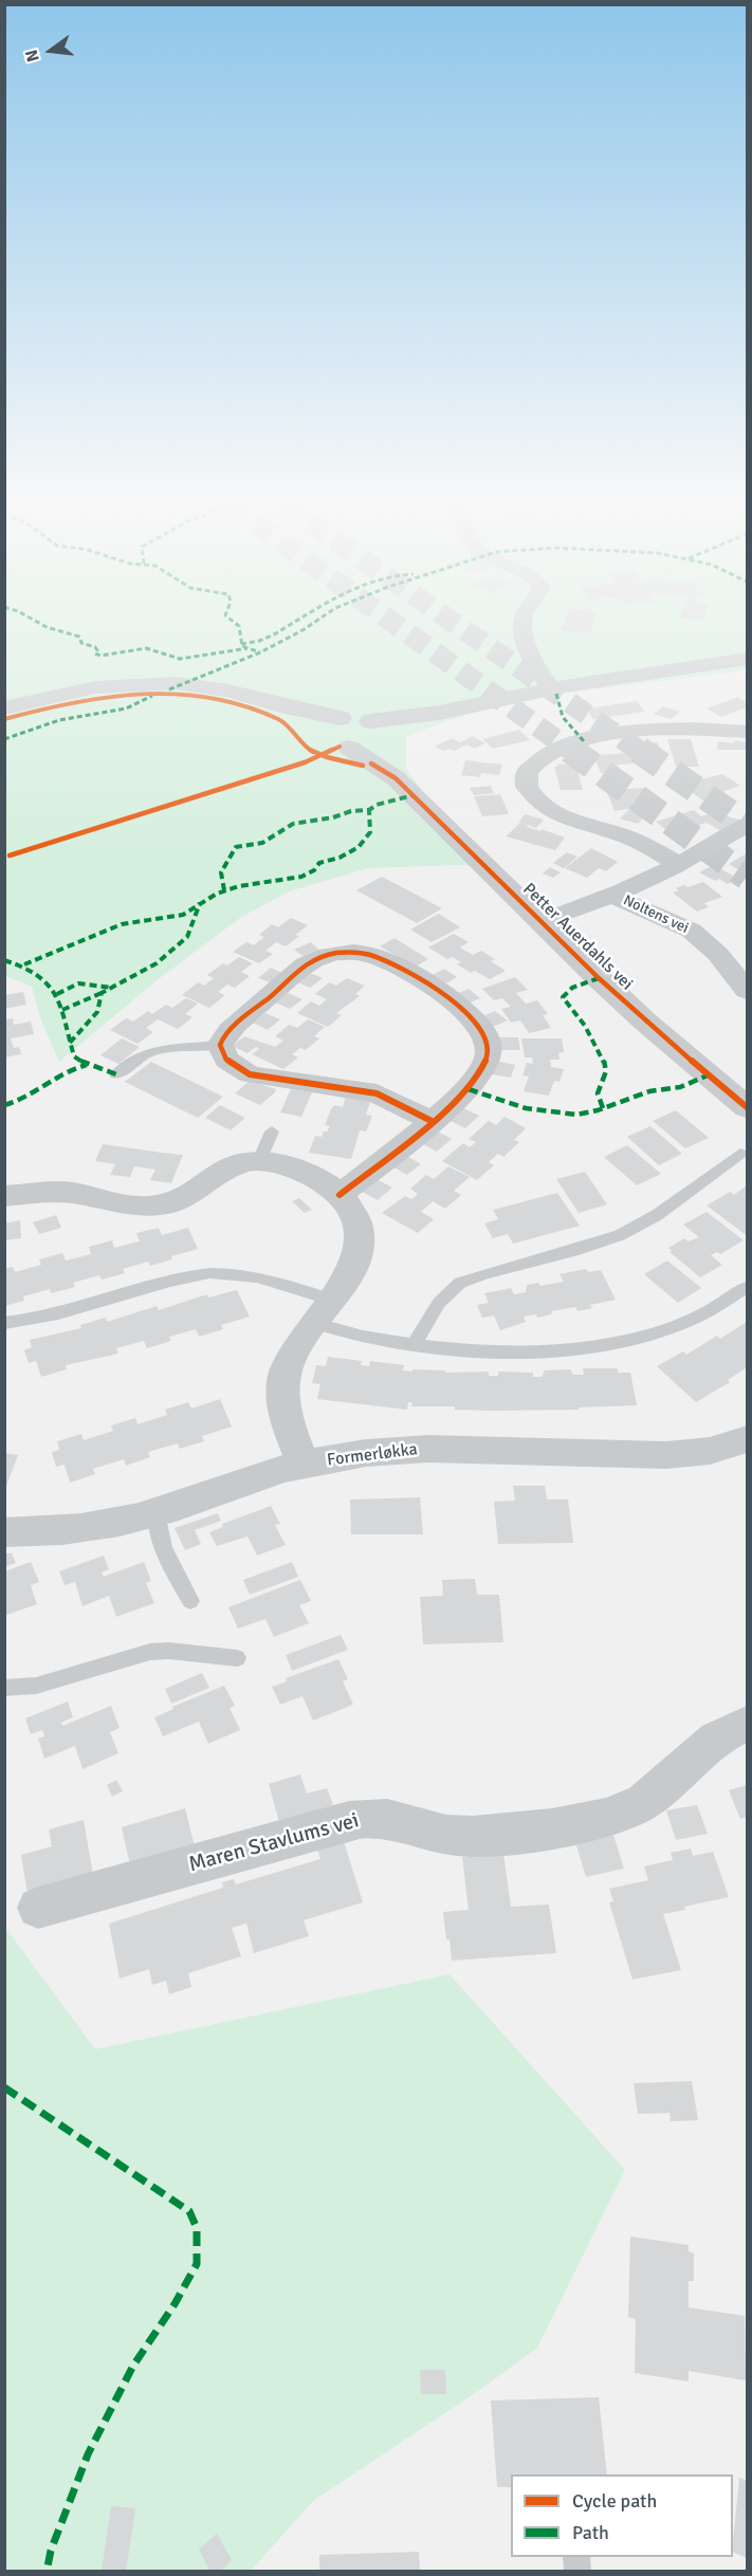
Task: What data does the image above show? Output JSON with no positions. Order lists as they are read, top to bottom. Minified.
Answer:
{"streets":{"street":["Noltens vei","Petter Auerdahls vei","Formerløkka","Maren Stavlums vei"]},"legend":["Cycle path","Path"],"north":"left"}
